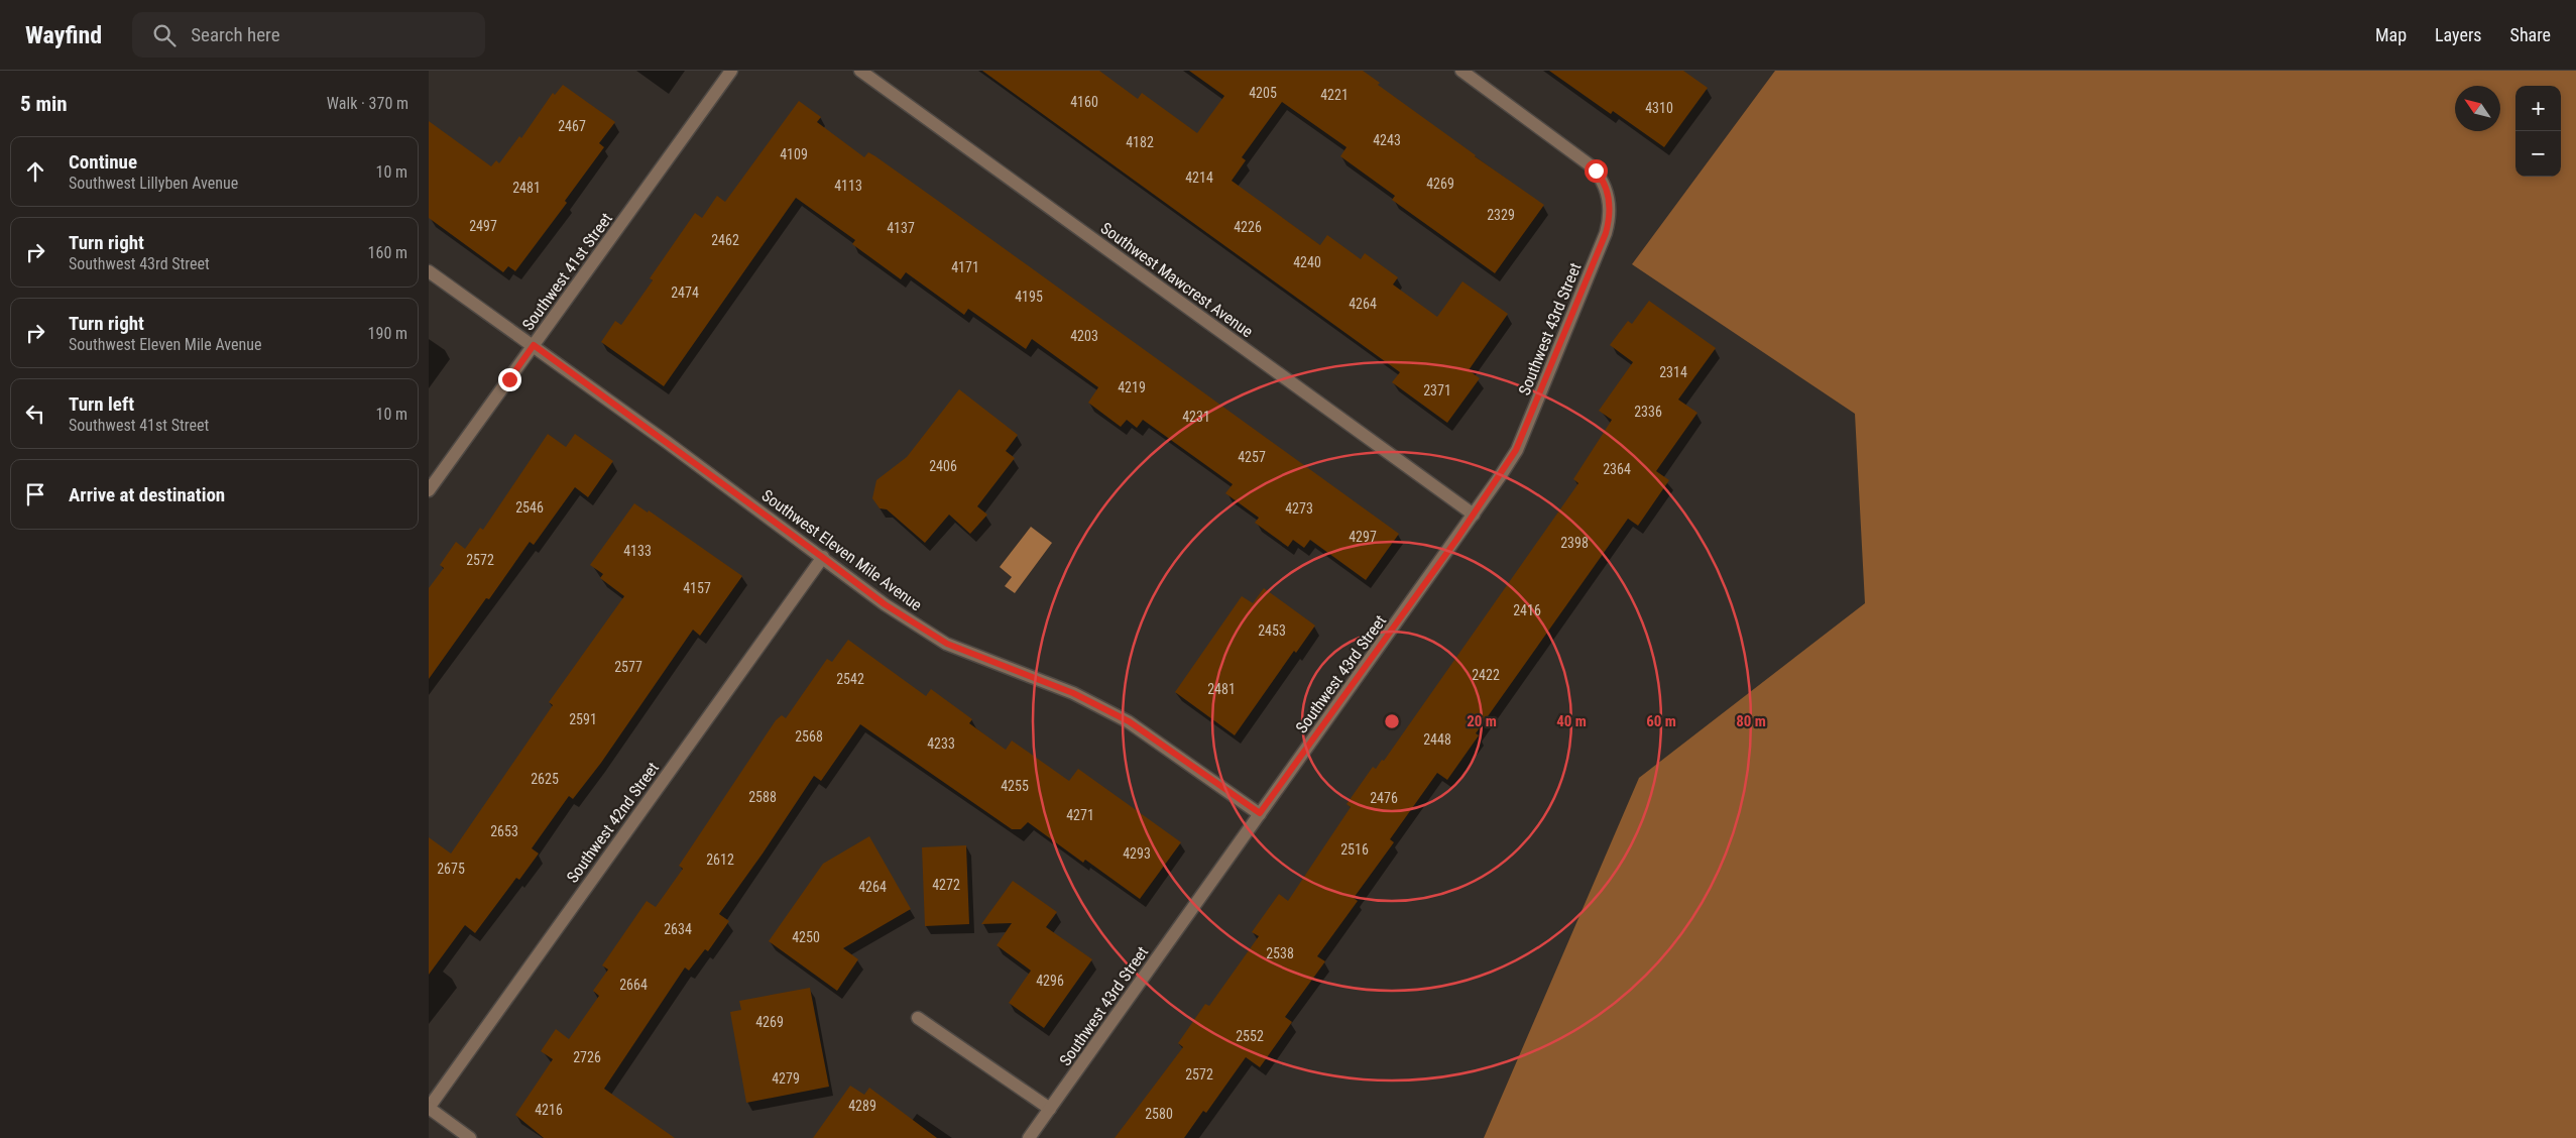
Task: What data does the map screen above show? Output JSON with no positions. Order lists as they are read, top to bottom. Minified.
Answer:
{"streets":{"street":["Southwest 41st Street","Southwest Mawcrest Avenue","Southwest 43rd Street","Southwest Eleven Mile Avenue","Southwest 42nd Street"]},"crossings":[["Southwest 41st Street","Southwest Eleven Mile Avenue"],["Southwest Mawcrest Avenue","Southwest 43rd Street"],["Southwest 43rd Street","Southwest Eleven Mile Avenue"],["Southwest Eleven Mile Avenue","Southwest 42nd Street"]],"house_numbers":["4205","4221","4160","4310","2467","4243","4182","4109","4214","4269","4113","2481","2329","2497","4226","4137","2462","4240","4171","2474","4195","4264","4203","2314","4219","2371","2336","4231","4257","2406","2364","2546","4273","4297","2398","4133","2572","4157","2416","2453","2577","2422","2542","2481","2591","2568","2448","4233","2625","4255","2588","2476","4271","2653","2516","4293","2612","2675","4272","4264","2634","4250","2538","4296","2664","4269","2552","2726","2572","4279","4289","4216","2580"],"north":"top left","page":{"header":"Wayfind","search":"Search here","nav":["Map","Layers","Share"],"heading":["5 min","Walk · 370 m"],"map_buttons":["+","−"],"list":[["Continue","Southwest Lillyben Avenue","10 m"],["Turn right","Southwest 43rd Street","160 m"],["Turn right","Southwest Eleven Mile Avenue","190 m"],["Turn left","Southwest 41st Street","10 m"],"Arrive at destination"]},"rings":["20 m","40 m","60 m","80 m"]}
